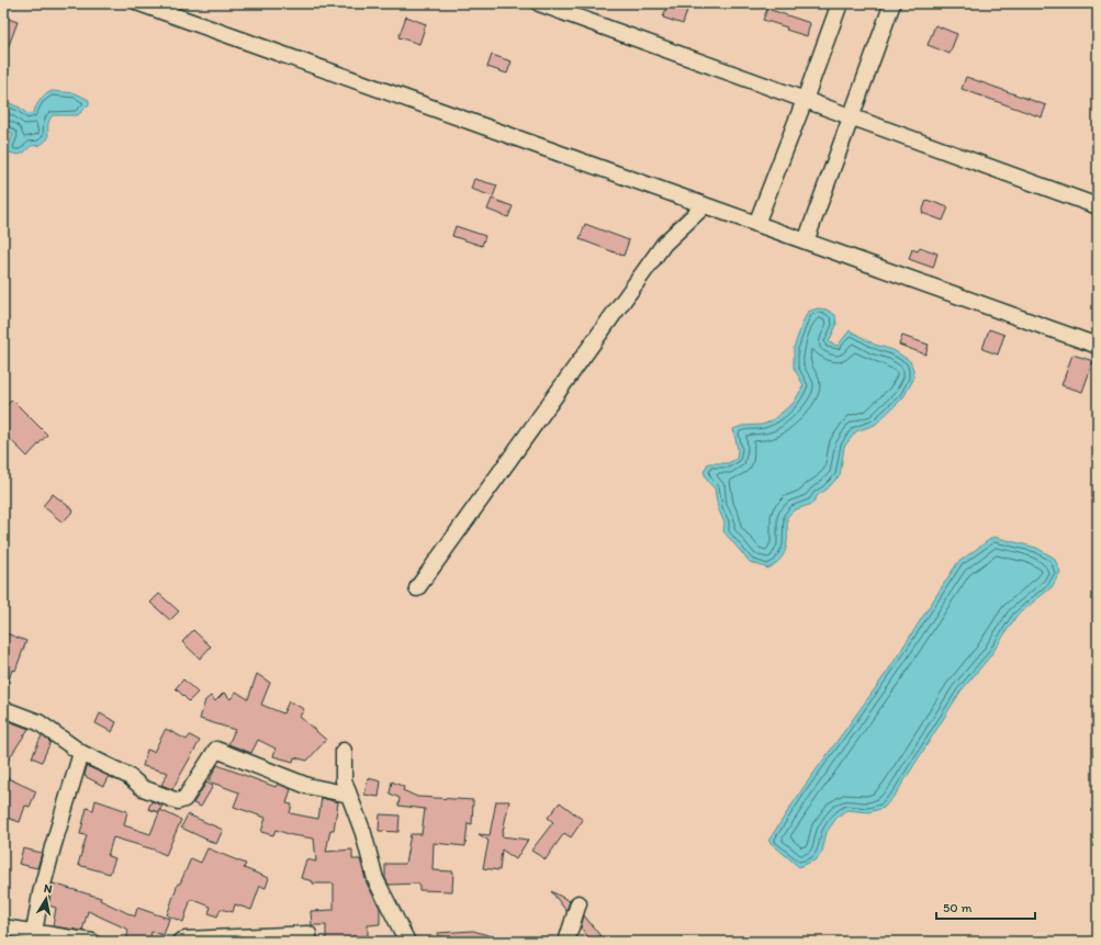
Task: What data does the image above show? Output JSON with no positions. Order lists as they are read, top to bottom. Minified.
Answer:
{"scale_bar":"50 m","north":"top"}
